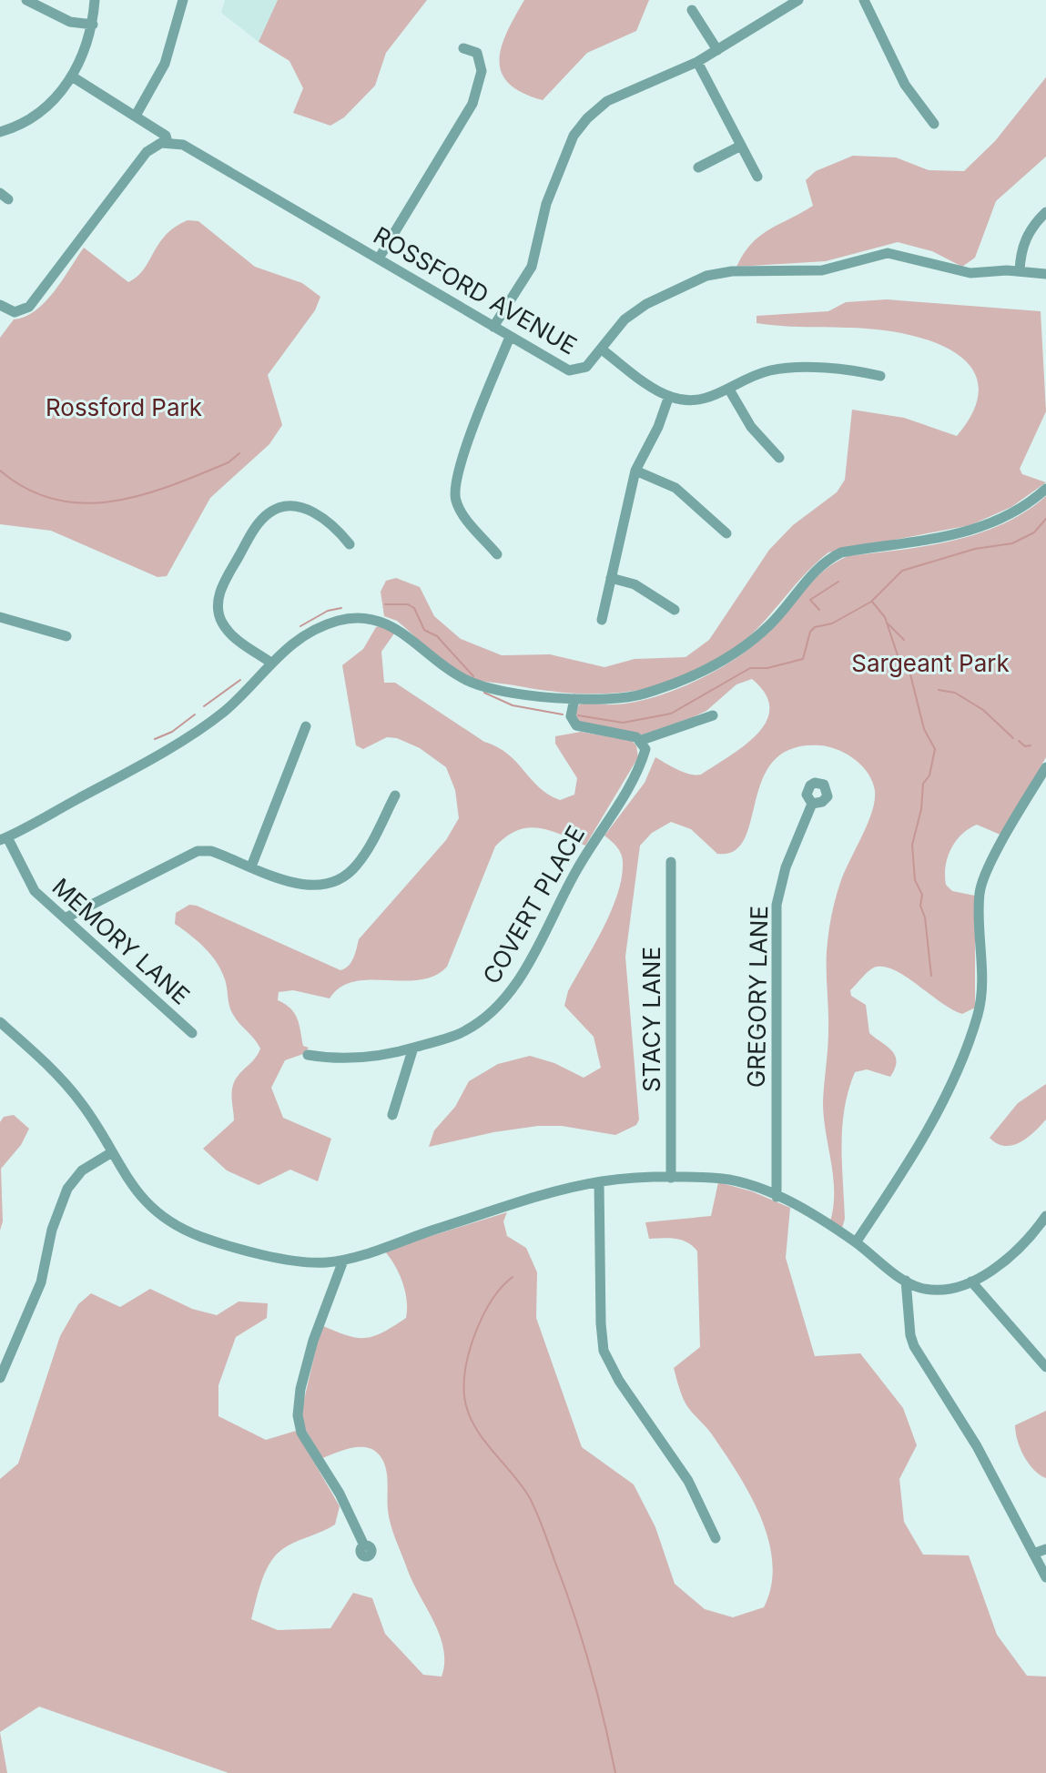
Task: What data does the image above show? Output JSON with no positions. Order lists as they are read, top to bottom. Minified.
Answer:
{"streets":{"street":["ROSSFORD AVENUE","COVERT PLACE","MEMORY LANE","GREGORY LANE","STACY LANE"]},"parks":["Rossford Park","Sargeant Park"]}
